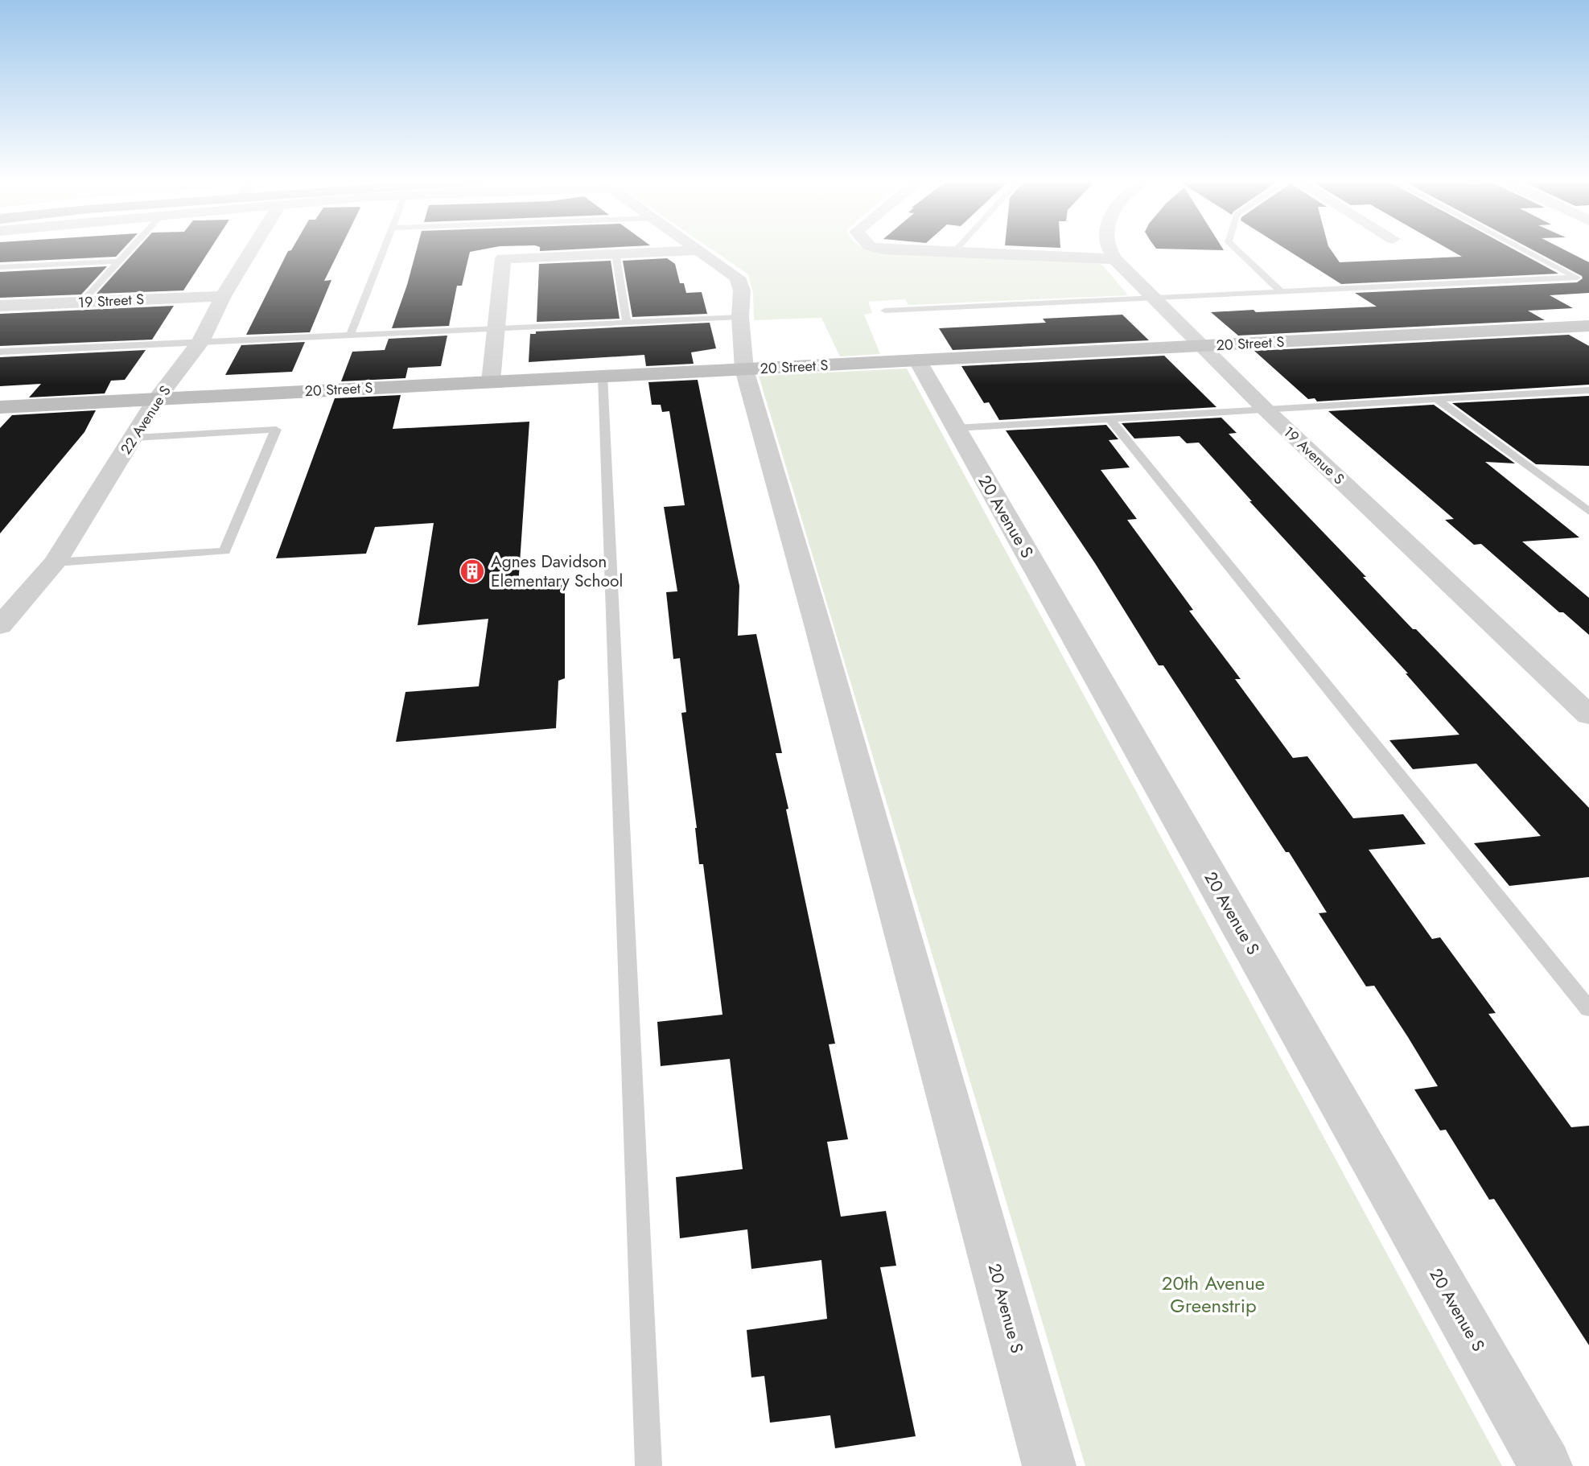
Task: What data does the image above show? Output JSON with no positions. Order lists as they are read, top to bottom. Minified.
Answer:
{"streets":{"street":["19 Street S","20 Street S","22 Avenue S","19 Avenue S","20 Avenue S"]},"crossings":[["19 Street S","22 Avenue S"],["20 Street S","22 Avenue S"],["20 Street S","19 Avenue S"],["20 Street S","20 Avenue S"]],"parks":["20th Avenue Greenstrip"],"places":{"building":["Agnes Davidson Elementary School"]}}
